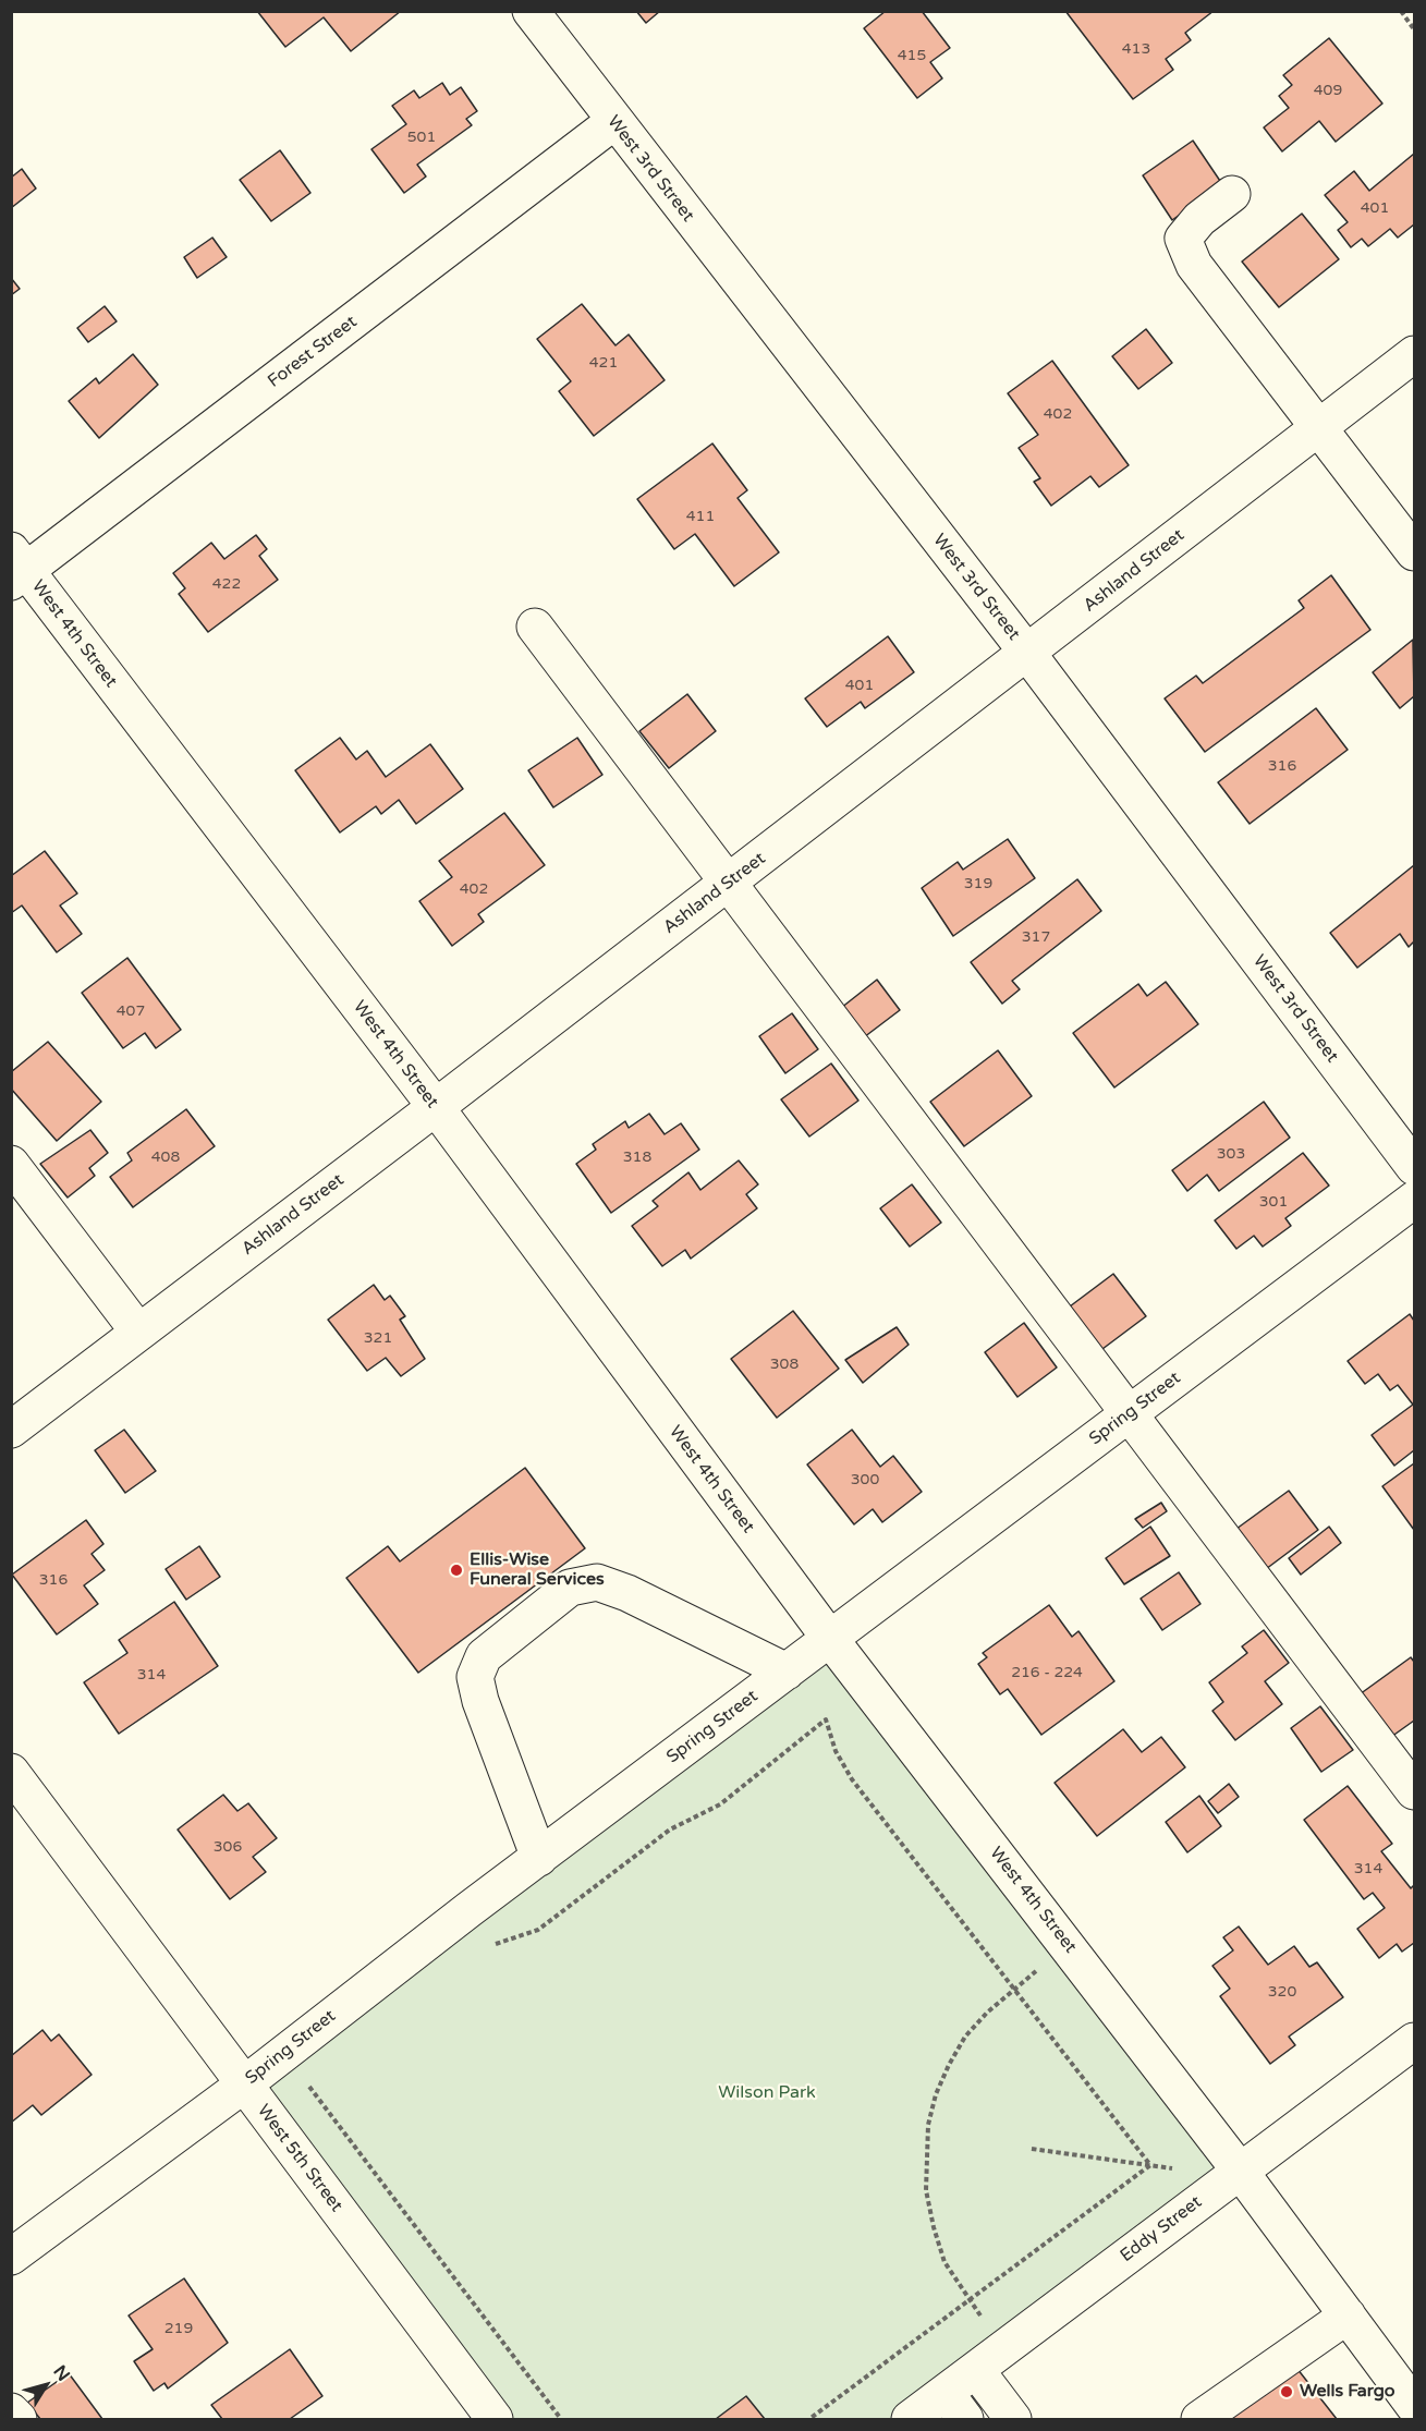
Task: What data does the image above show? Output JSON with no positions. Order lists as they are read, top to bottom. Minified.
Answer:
{"streets":{"street":["West 3rd Street","Forest Street","Ashland Street","West 4th Street","Spring Street","West 5th Street","Eddy Street"]},"crossings":[["West 3rd Street","Forest Street"],["West 3rd Street","Ashland Street"],["Forest Street","West 4th Street"],["Ashland Street","West 4th Street"],["West 4th Street","Spring Street"],["West 4th Street","Eddy Street"],["Spring Street","West 5th Street"]],"parks":["Wilson Park"],"places":["Ellis-Wise Funeral Services","Wells Fargo"],"house_numbers":["413","415","409","501","401","421","402","411","422","401","316","319","402","317","407","303","408","318","301","321","308","300","316","216 - 224","314","306","314","320","219"],"north":"top right"}
